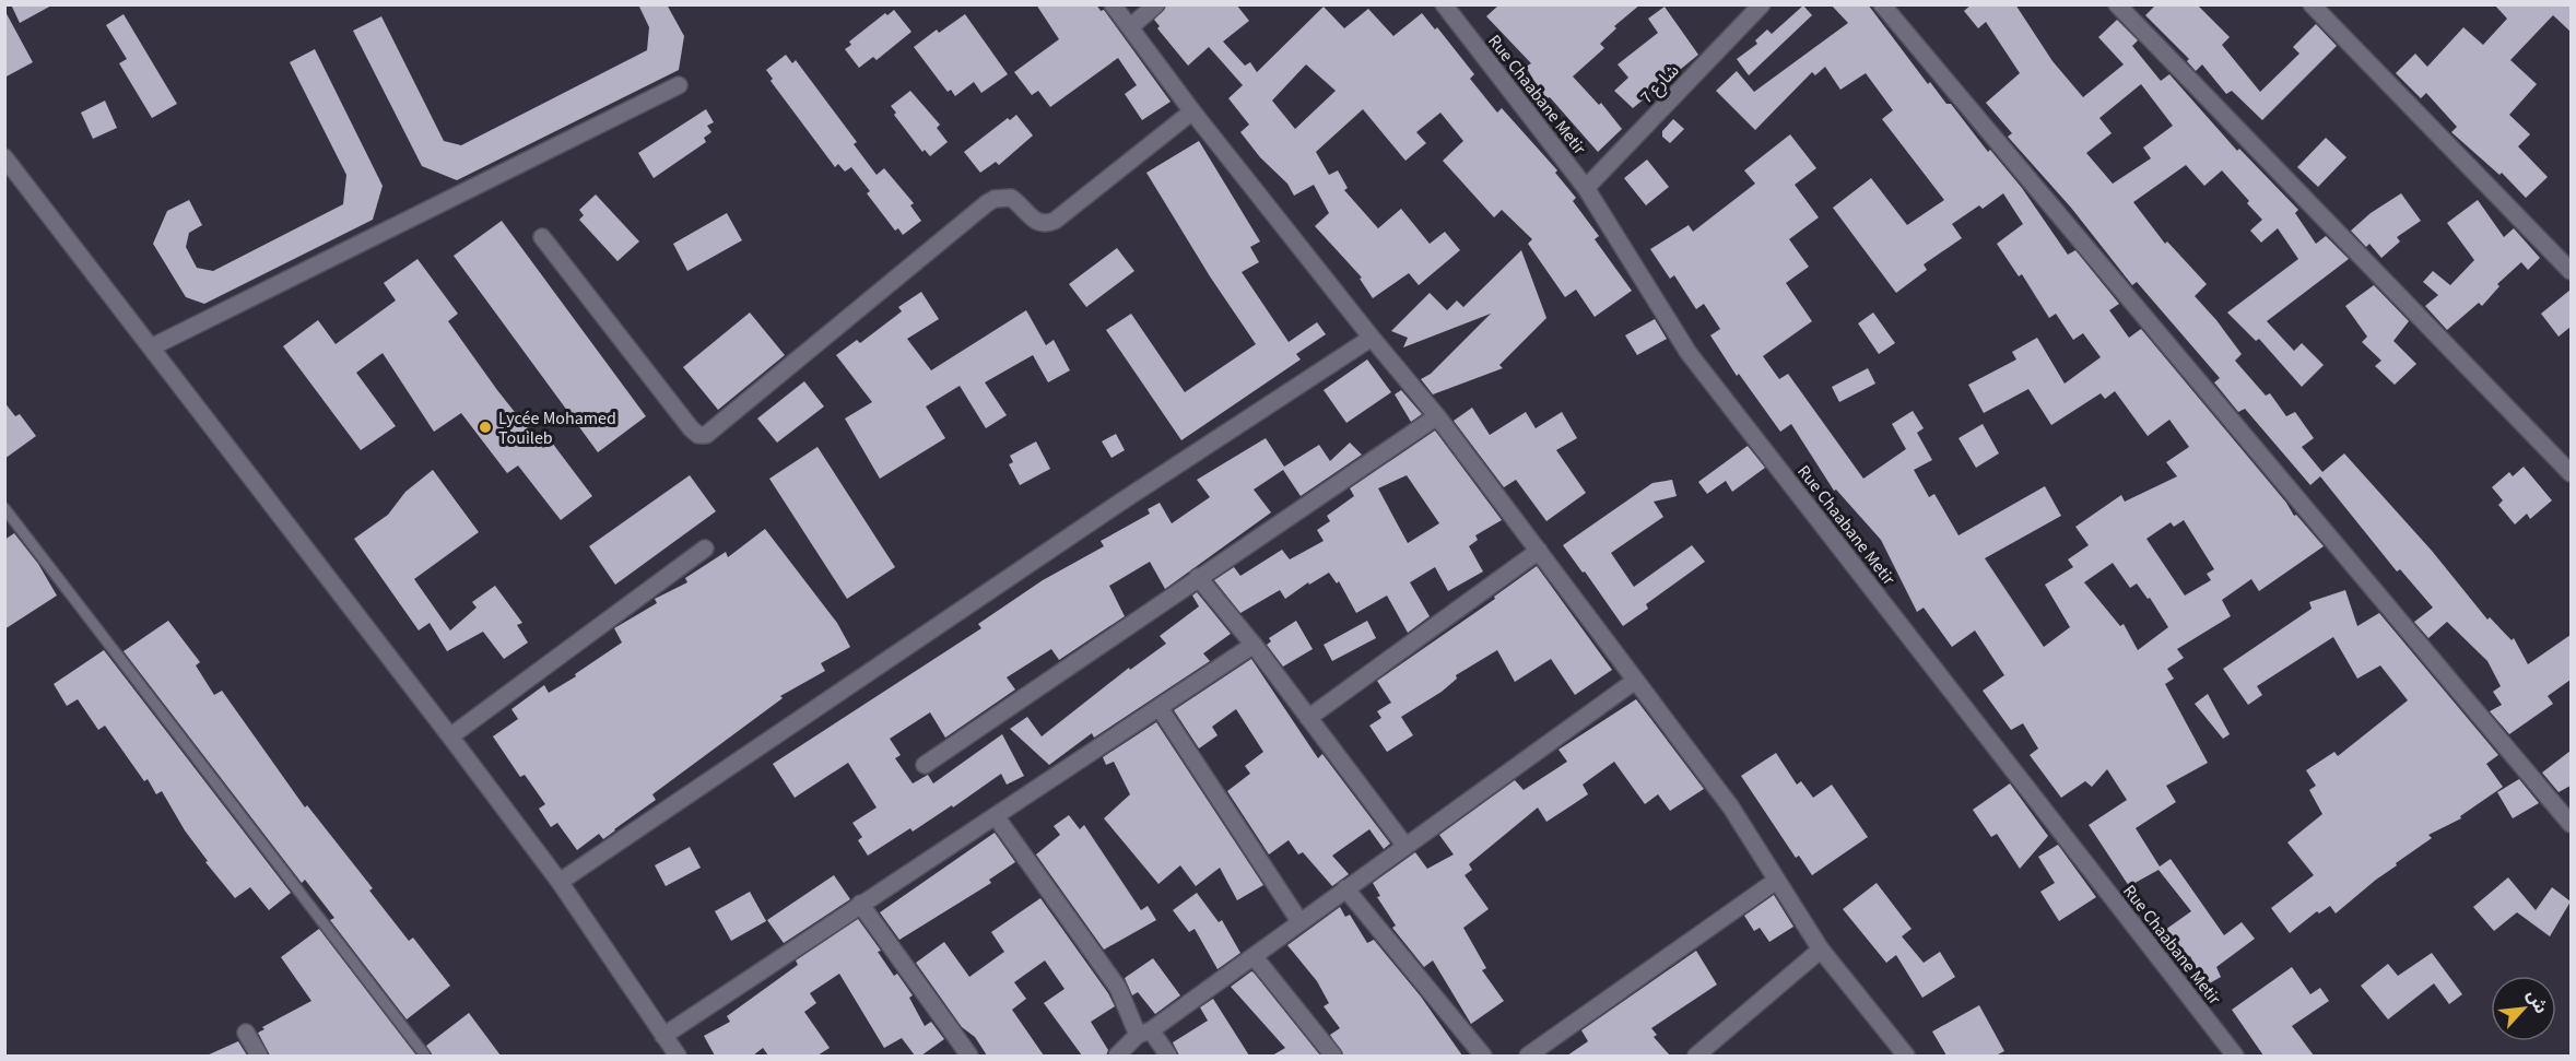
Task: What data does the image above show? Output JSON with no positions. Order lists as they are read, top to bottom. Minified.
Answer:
{"streets":{"street":["شارع 7","Rue Chaabane Metir"]},"crossings":[["شارع 7","Rue Chaabane Metir"]],"places":["Lycée Mohamed Touileb"],"north":"top right"}
